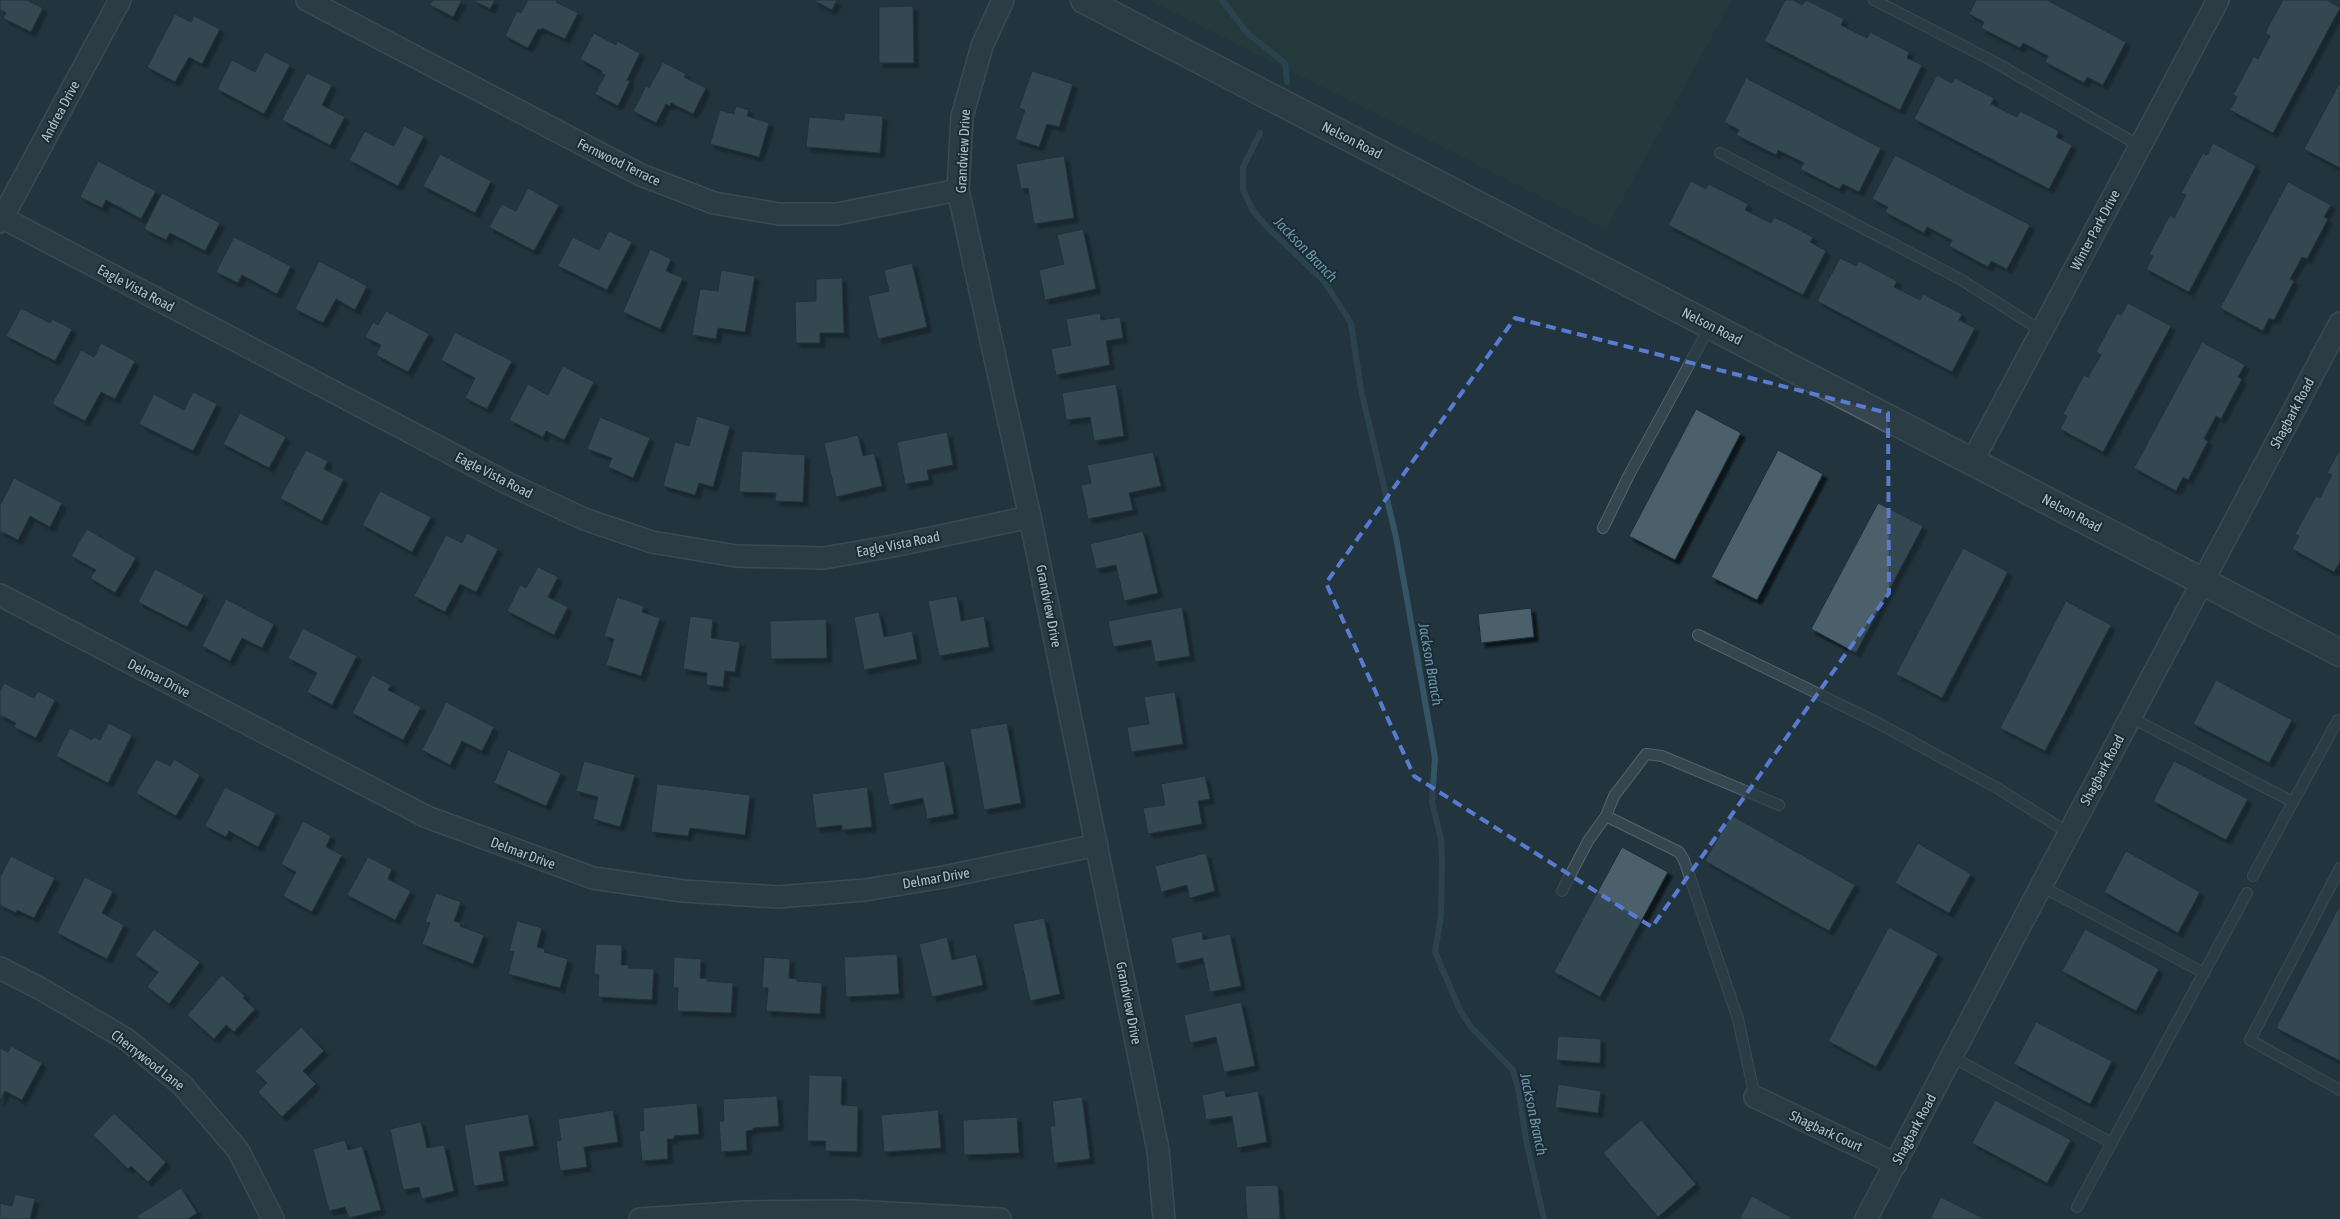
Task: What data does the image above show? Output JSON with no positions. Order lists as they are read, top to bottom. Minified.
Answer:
{"streets":{"street":["Andrea Drive","Nelson Road","Grandview Drive","Fernwood Terrace","Winter Park Drive","Eagle Vista Road","Shagbark Road","Delmar Drive","Cherrywood Lane","Shagbark Court"]},"crossings":[["Andrea Drive","Eagle Vista Road"],["Nelson Road","Winter Park Drive"],["Nelson Road","Shagbark Road"],["Grandview Drive","Fernwood Terrace"],["Grandview Drive","Eagle Vista Road"],["Grandview Drive","Delmar Drive"],["Shagbark Road","Shagbark Court"]],"water":["Jackson Branch"]}
